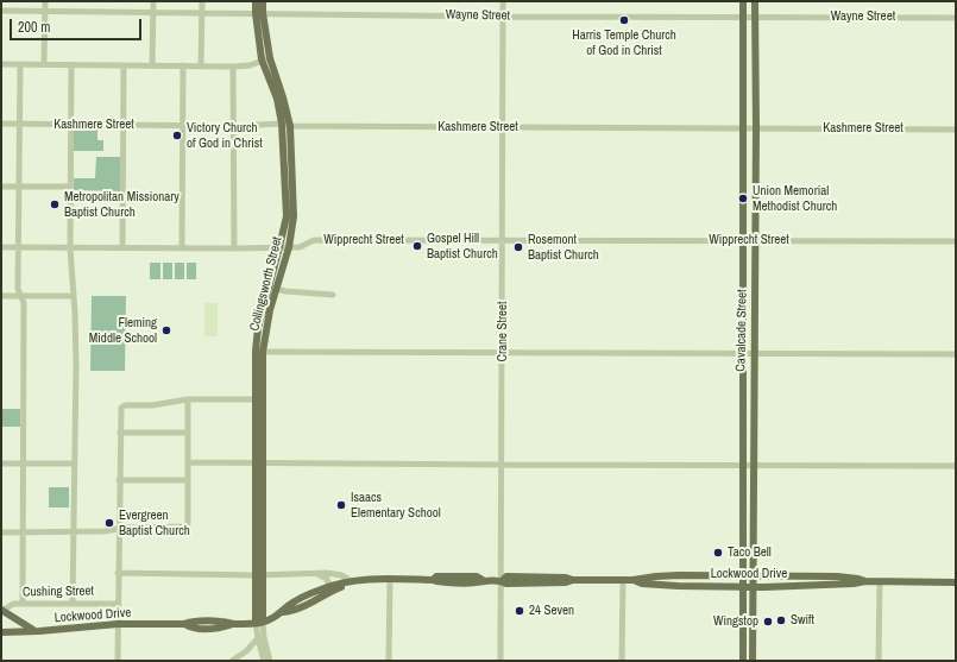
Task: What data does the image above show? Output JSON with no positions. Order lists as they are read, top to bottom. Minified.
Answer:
{"streets":{"main road":["Collingsworth Street","Cavalcade Street","Lockwood Drive"],"street":["Wayne Street","Kashmere Street","Wipprecht Street","Crane Street","Cushing Street"]},"crossings":[["Wayne Street","Collingsworth Street"],["Wayne Street","Cavalcade Street"],["Wayne Street","Crane Street"],["Kashmere Street","Collingsworth Street"],["Kashmere Street","Cavalcade Street"],["Kashmere Street","Crane Street"],["Wipprecht Street","Collingsworth Street"],["Wipprecht Street","Cavalcade Street"],["Wipprecht Street","Crane Street"],["Collingsworth Street","Lockwood Drive"],["Cavalcade Street","Lockwood Drive"],["Crane Street","Lockwood Drive"]],"places":["Harris Temple Church of God in Christ","Victory Church of God in Christ","Union Memorial Methodist Church","Metropolitan Missionary Baptist Church","Gospel Hill Baptist Church","Rosemont Baptist Church","Fleming Middle School","Isaacs Elementary School","Evergreen Baptist Church","Taco Bell","24 Seven","Swift","Wingstop"],"scale_bar":"200 m"}
